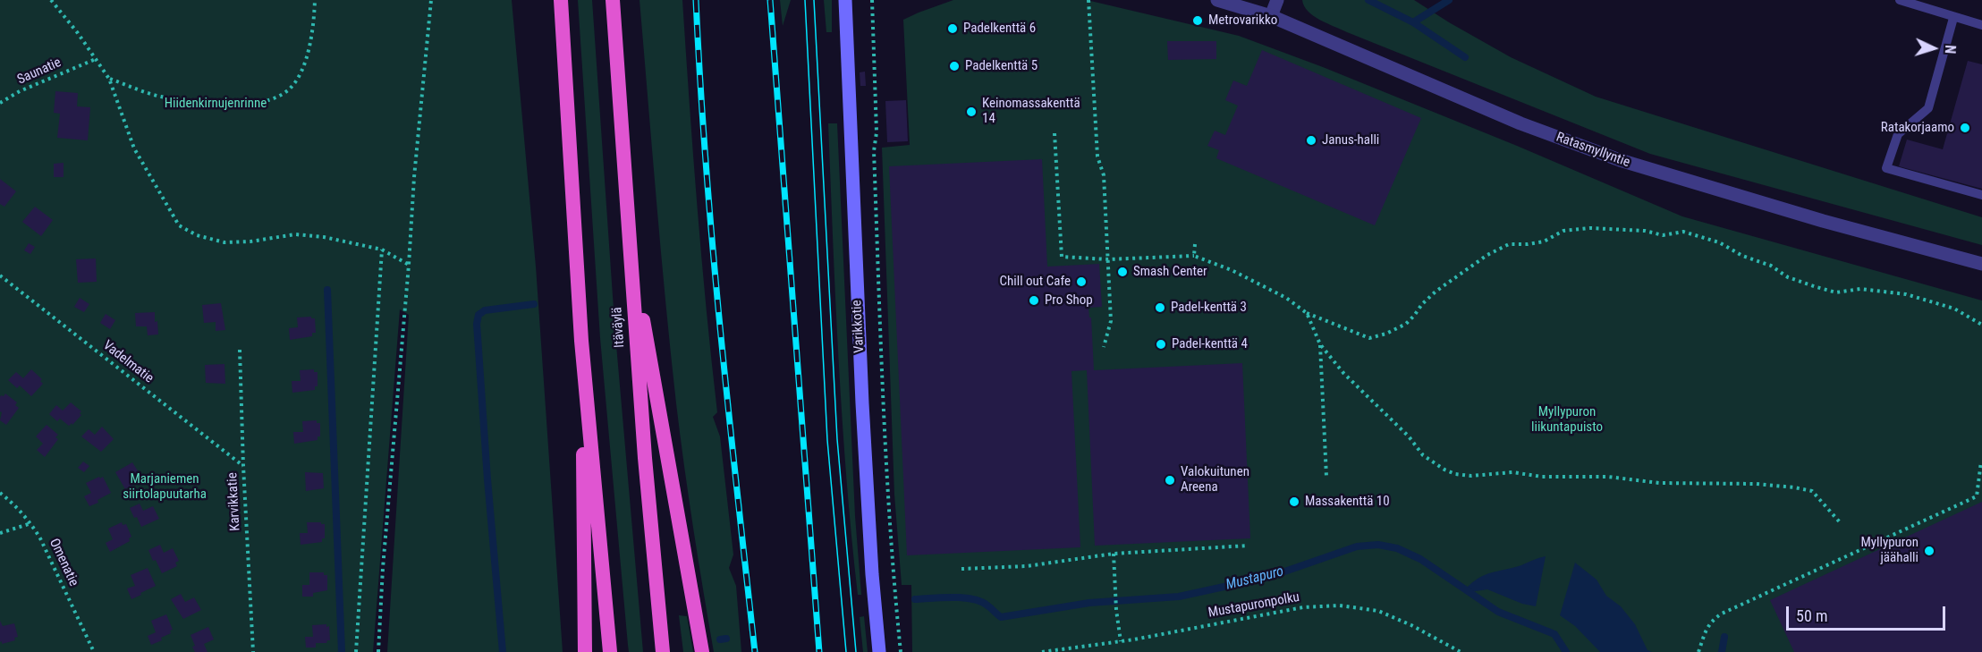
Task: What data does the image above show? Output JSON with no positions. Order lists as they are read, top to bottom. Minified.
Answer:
{"streets":{"highway":["Itäväylä"],"main road":["Varikkotie"],"street":["Ratasmyllyntie"],"path":["Saunatie","Vadelmatie","Karvikkatie","Omenatie","Mustapuronpolku"]},"crossings":[["Vadelmatie","Karvikkatie"]],"water":["Mustapuro"],"parks":["Hiidenkirnujenrinne","Myllypuron liikuntapuisto","Marjaniemen siirtolapuutarha"],"places":["Metrovarikko","Padelkenttä 6","Padelkenttä 5","Keinomassakenttä 14","Ratakorjaamo","Janus-halli","Smash Center","Chill out Cafe","Pro Shop","Padel-kenttä 3","Padel-kenttä 4","Valokuitunen Areena","Massakenttä 10","Myllypuron jäähalli"],"scale_bar":"50 m","north":"right"}
